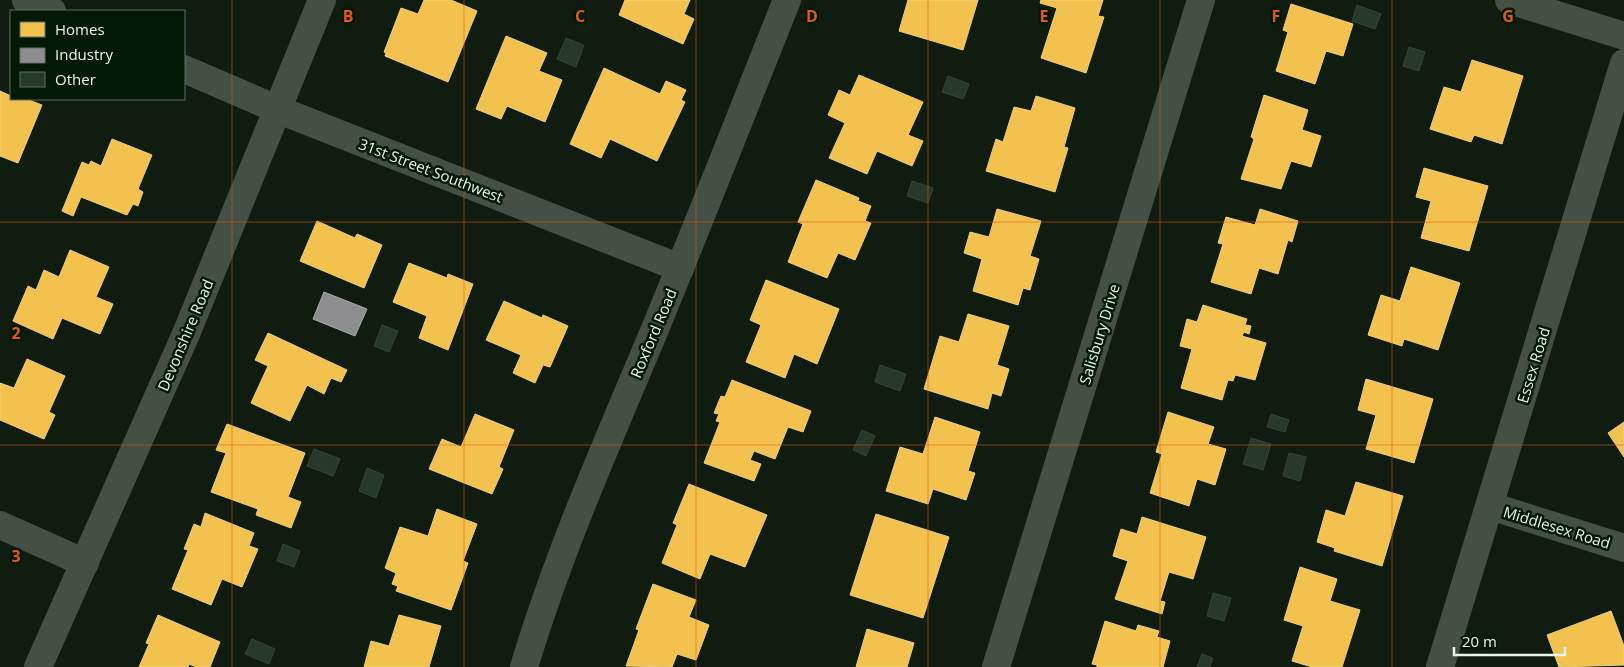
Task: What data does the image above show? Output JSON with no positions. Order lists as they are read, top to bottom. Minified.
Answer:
{"streets":{"street":["31st Street Southwest","Roxford Road","Salisbury Drive","Devonshire Road","Essex Road","Middlesex Road"]},"crossings":[["31st Street Southwest","Roxford Road"],["31st Street Southwest","Devonshire Road"],["Essex Road","Middlesex Road"]],"legend":["Homes","Industry","Other"],"scale_bar":"20 m","grid":{"columns":["B","C","D","E","F","G"],"rows":["2","3"]}}
